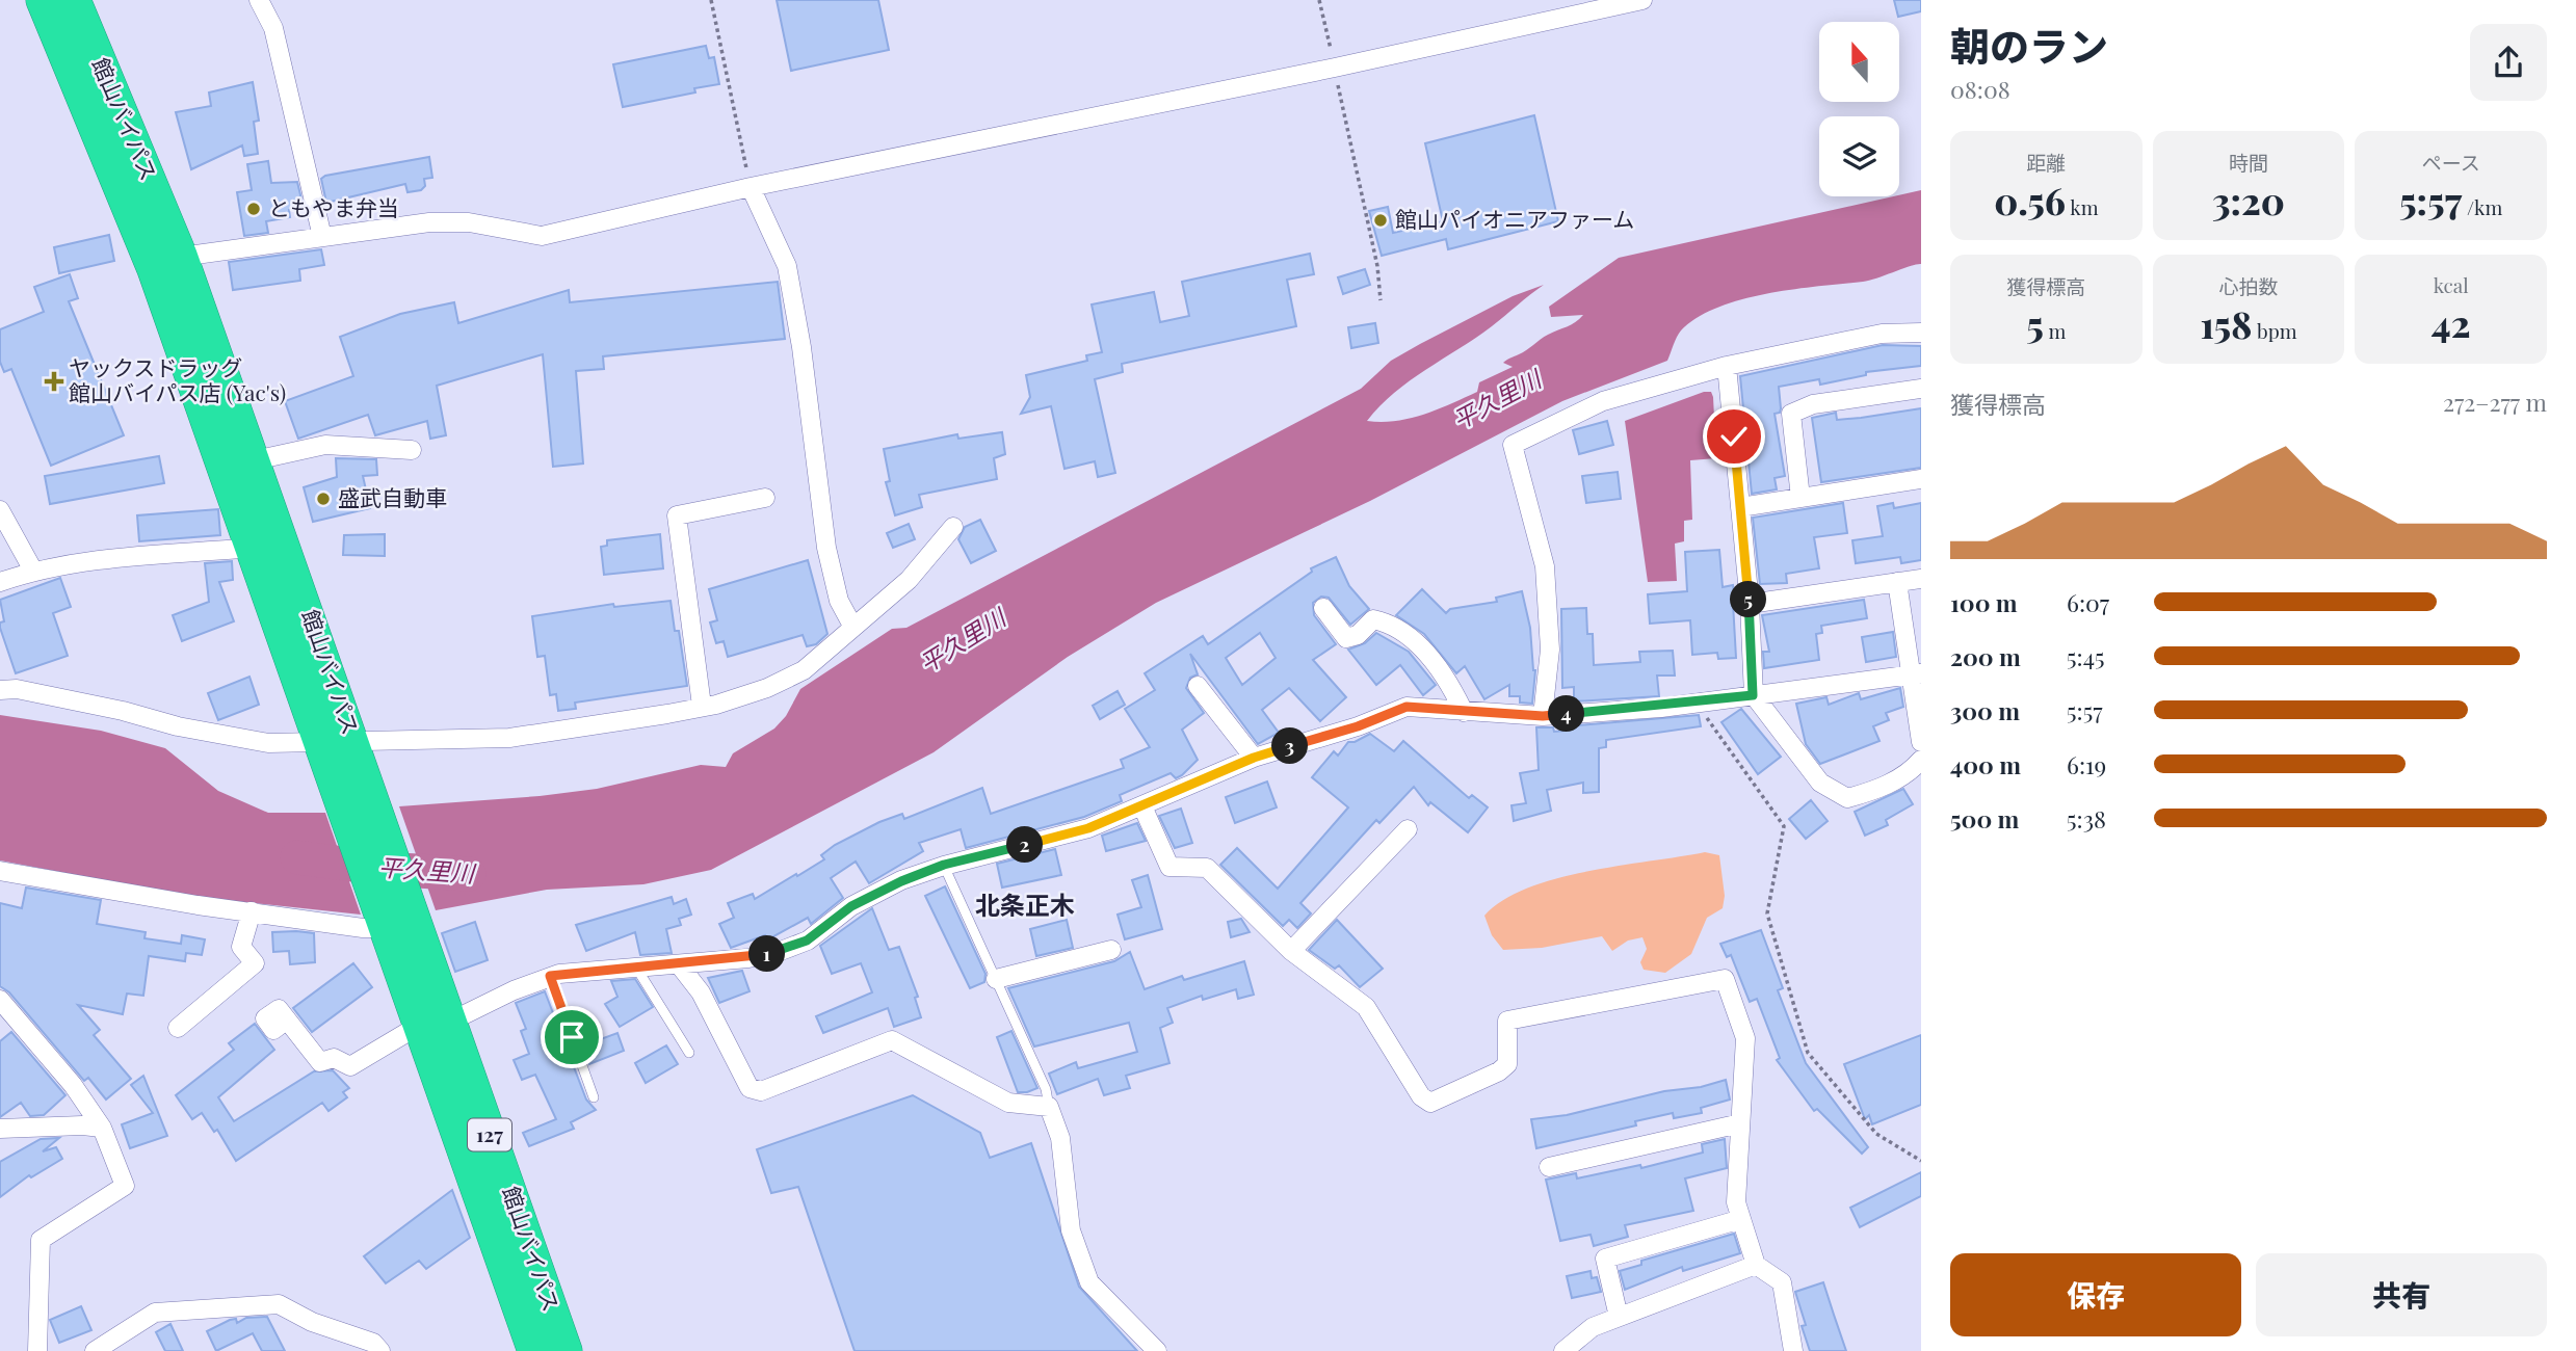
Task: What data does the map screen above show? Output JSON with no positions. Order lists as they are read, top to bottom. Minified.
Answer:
{"streets":{"highway":["館山バイパス","127"]},"districts":["北条正木"],"water":["平久里川"],"places":{"other":["ともやま弁当","館山パイオニアファーム","盛武自動車"],"health":["ヤックスドラッグ 館山バイパス店 (Yac's)"]},"north":"top","page":{"heading":["朝のラン","08:08"],"stats":[["距離","0.56 km"],["時間","3:20"],["ペース","5:57 /km"],["獲得標高","5 m"],["心拍数","158 bpm"],["kcal","42"]],"chart":["獲得標高","272–277 m"],"list":[{"name":"100 m","note":"6:07"},{"name":"200 m","note":"5:45"},{"name":"300 m","note":"5:57"},{"name":"400 m","note":"6:19"},{"name":"500 m","note":"5:38"}],"pins":["5","4","3","2","1"],"buttons":["保存","共有"]}}
